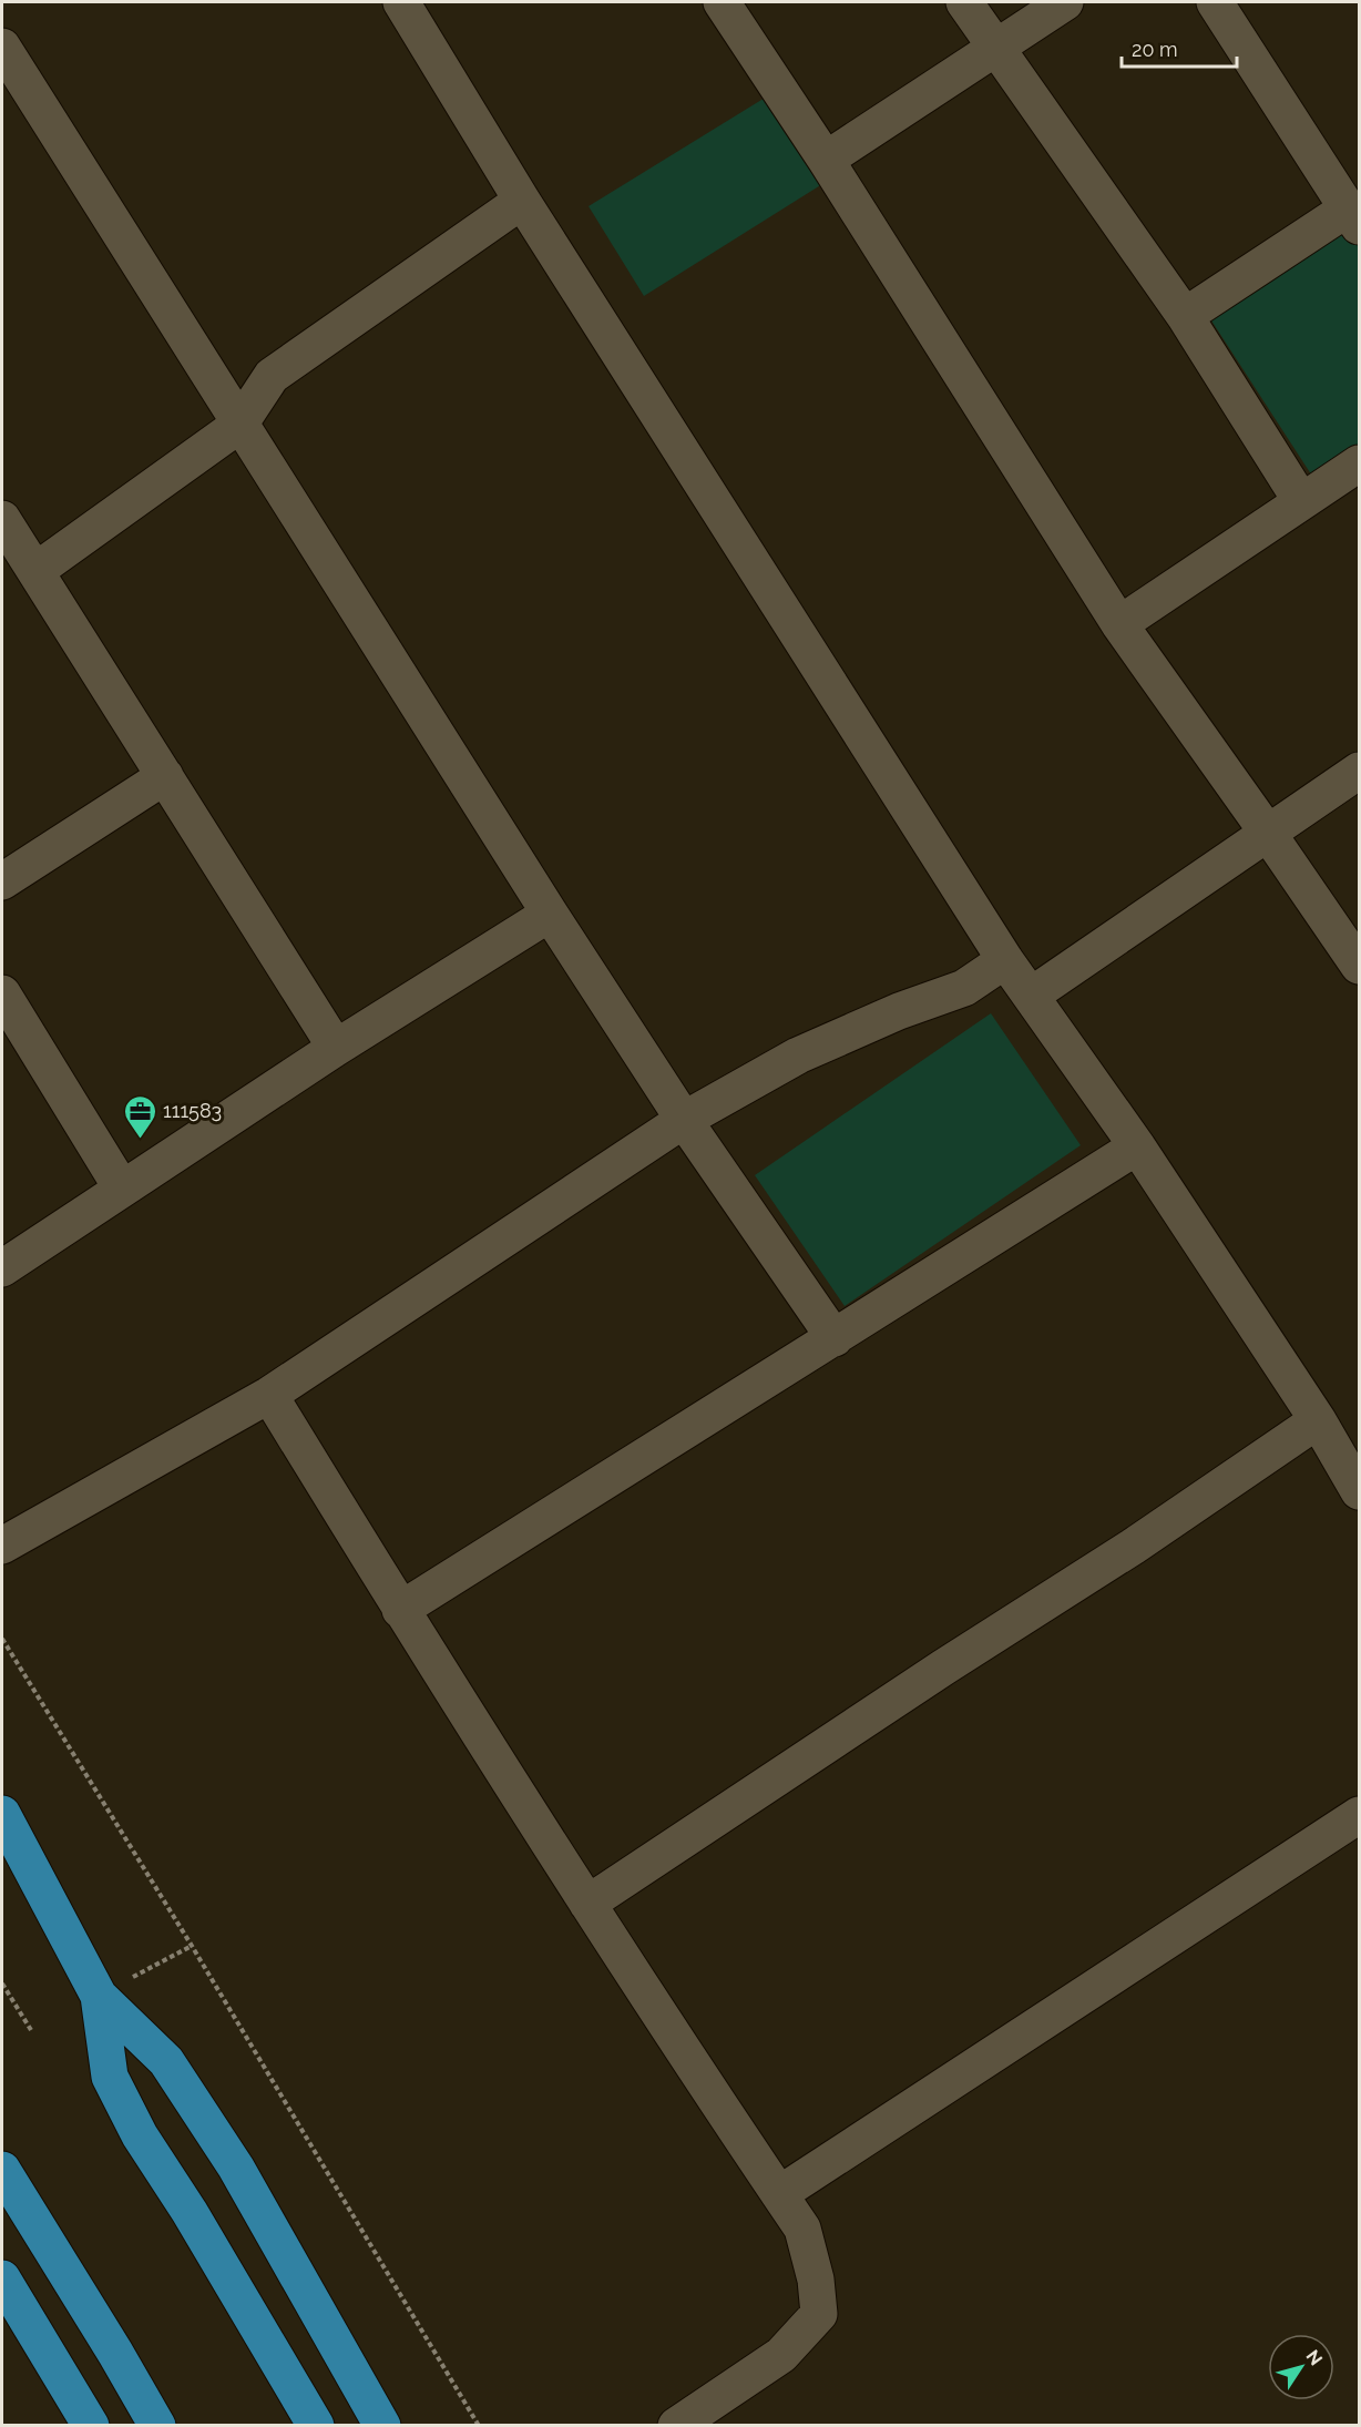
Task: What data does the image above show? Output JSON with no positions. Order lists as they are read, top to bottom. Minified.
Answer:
{"places":{"office":["111583"]},"scale_bar":"20 m","north":"top right"}
